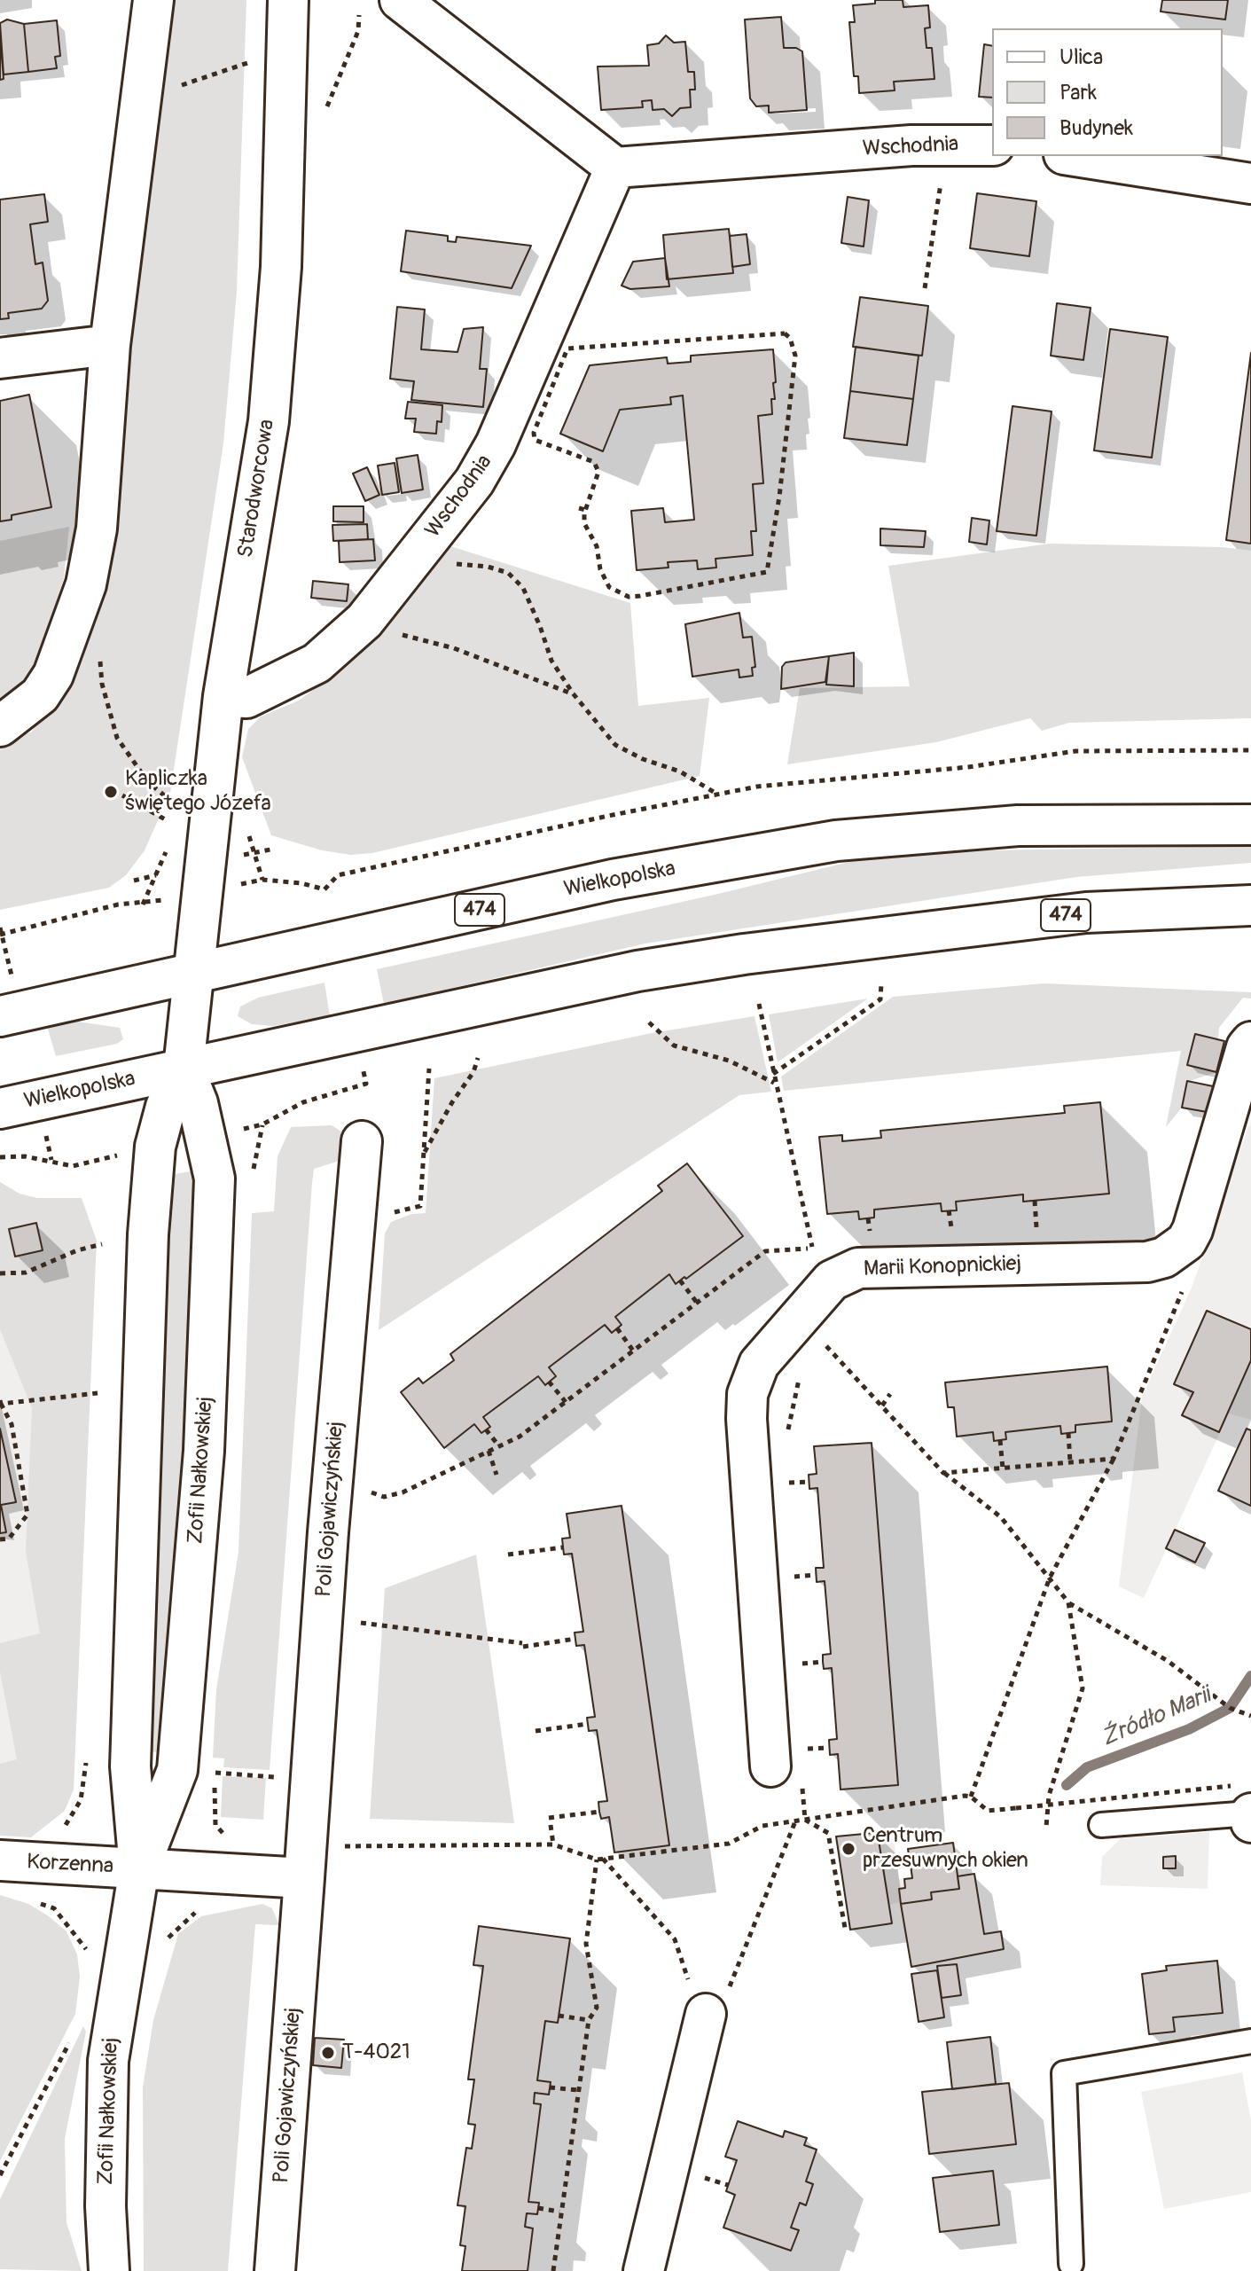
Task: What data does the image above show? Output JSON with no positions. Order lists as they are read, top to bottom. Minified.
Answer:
{"streets":{"street":["Wschodnia","Starodworcowa","Wielkopolska","474","Marii Konopnickiej","Zofii Nałkowskiej","Poli Gojawiczyńskiej","Korzenna"]},"crossings":[["Wschodnia","Starodworcowa"],["Starodworcowa","Wielkopolska"],["Starodworcowa","Zofii Nałkowskiej"],["Wielkopolska","Zofii Nałkowskiej"],["Zofii Nałkowskiej","Korzenna"]],"water":["Źródło Marii"],"places":["Kapliczka świętego Józefa","Centrum przesuwnych okien","T-4021"],"legend":["Ulica","Park","Budynek"]}
